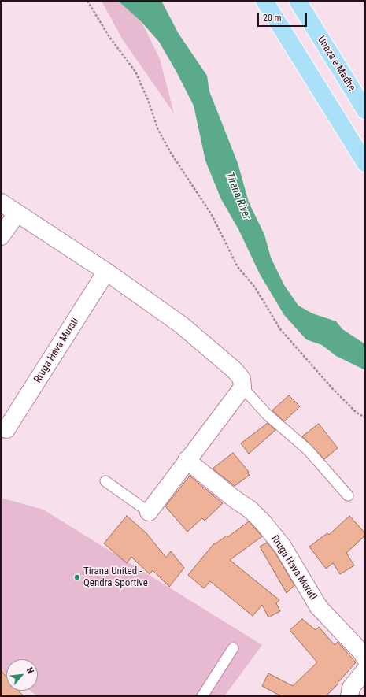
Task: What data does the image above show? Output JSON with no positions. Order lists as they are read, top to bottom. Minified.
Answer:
{"streets":{"highway":["Unaza e Madhe"],"street":["Rruga Hava Murati"]},"water":["Tirana River"],"places":["Tirana United - Qendra Sportive"],"scale_bar":"20 m","north":"top right"}
